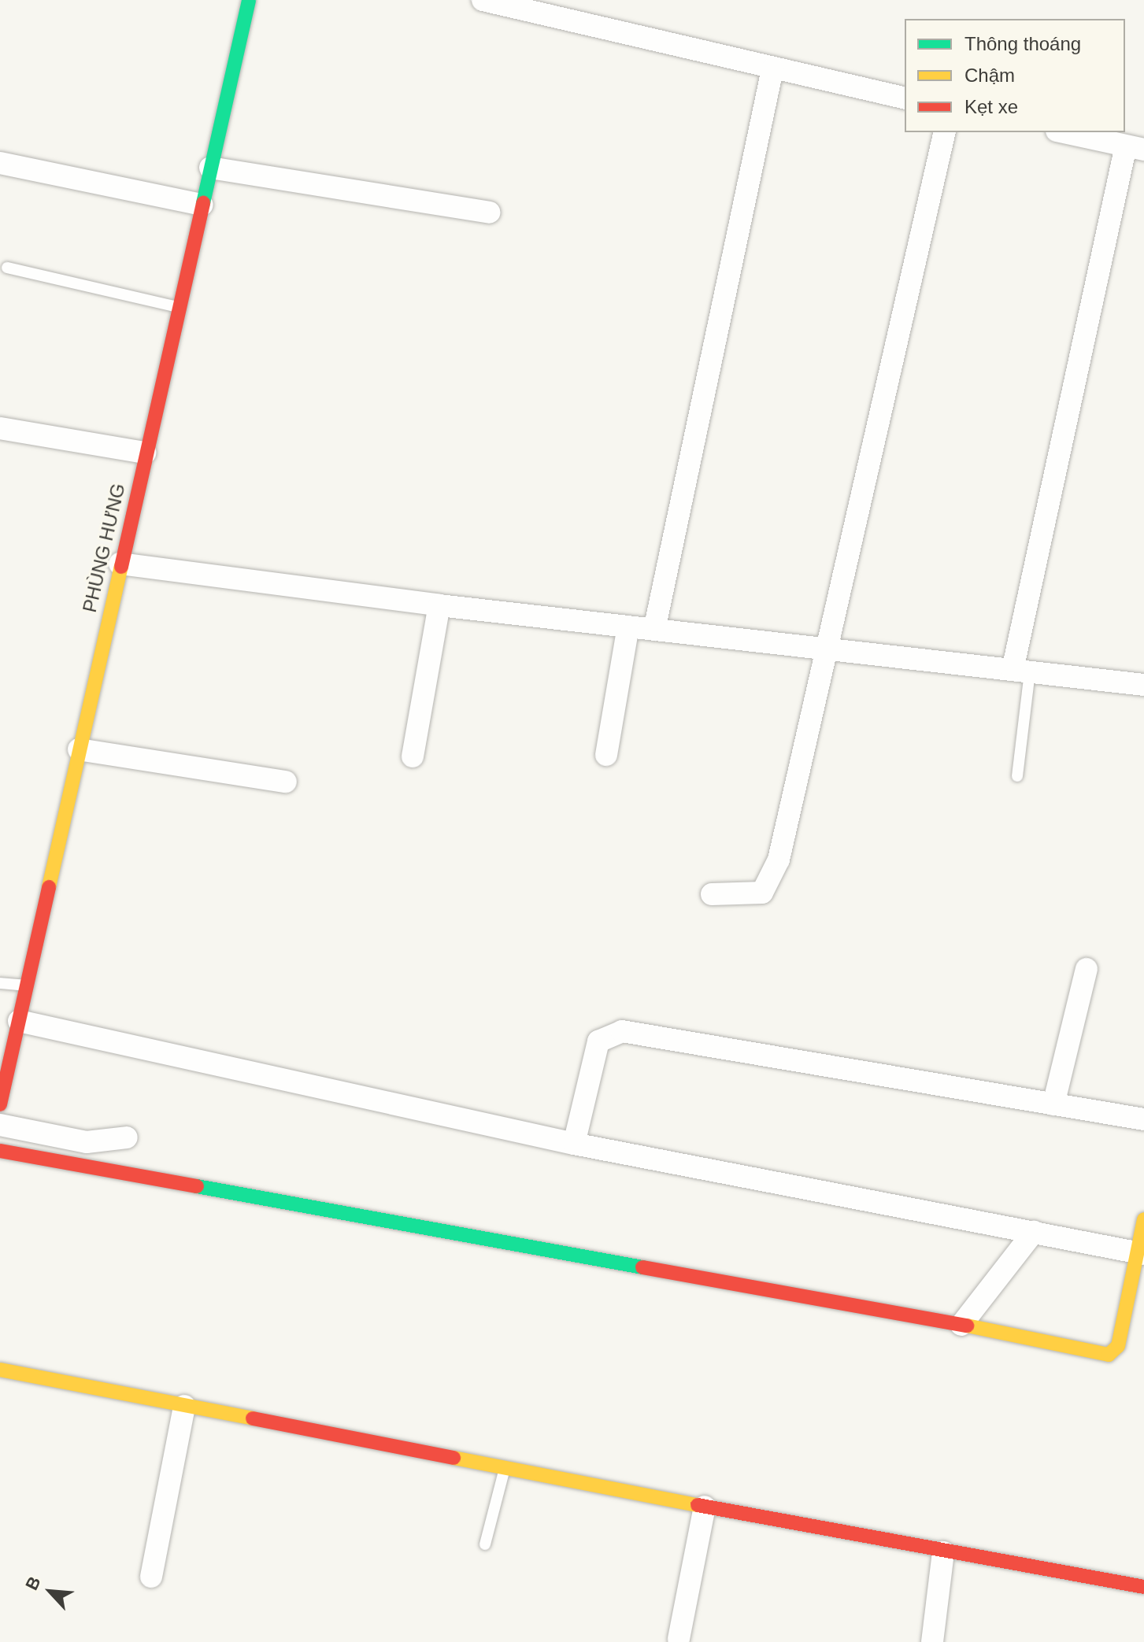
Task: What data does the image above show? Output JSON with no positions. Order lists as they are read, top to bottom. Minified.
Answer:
{"streets":{"street":["PHÙNG HƯNG"]},"legend":["Thông thoáng","Chậm","Kẹt xe"],"north":"top left"}
